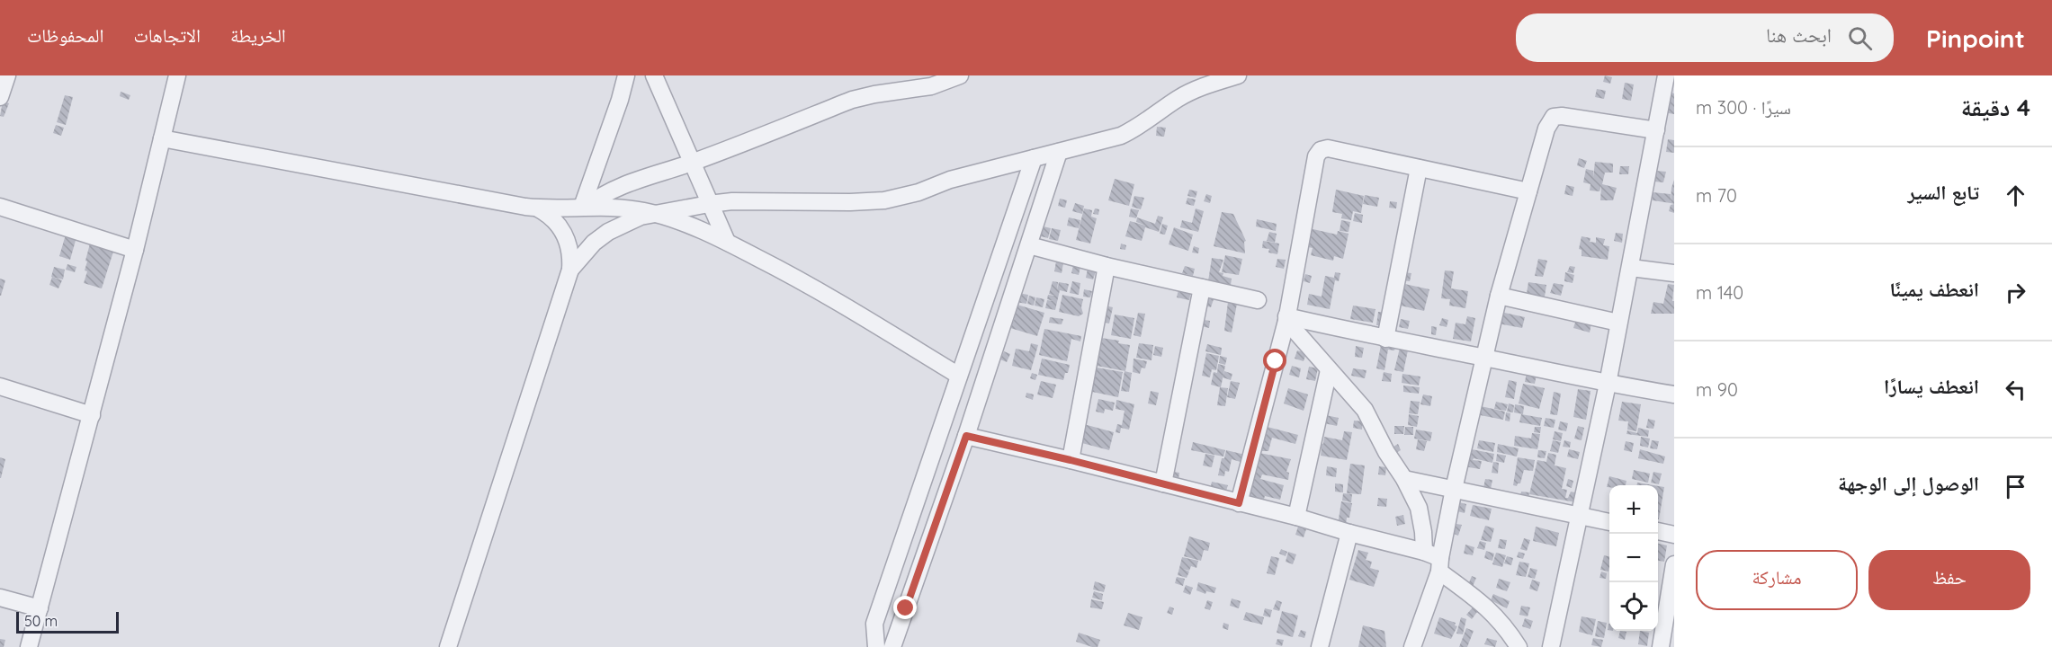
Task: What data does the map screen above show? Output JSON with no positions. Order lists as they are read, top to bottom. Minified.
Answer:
{"scale_bar":"50 m","page":{"header":"Pinpoint","search":"ابحث هنا","nav":["الخريطة","الاتجاهات","المحفوظات"],"heading":["4 دقيقة","سيرًا · 300 m"],"list":[["تابع السير","70 m"],["انعطف يمينًا","140 m"],["انعطف يسارًا","90 m"],"الوصول إلى الوجهة"],"map_buttons":["+","−"],"buttons":["حفظ","مشاركة"],"scale":"50 m"}}
